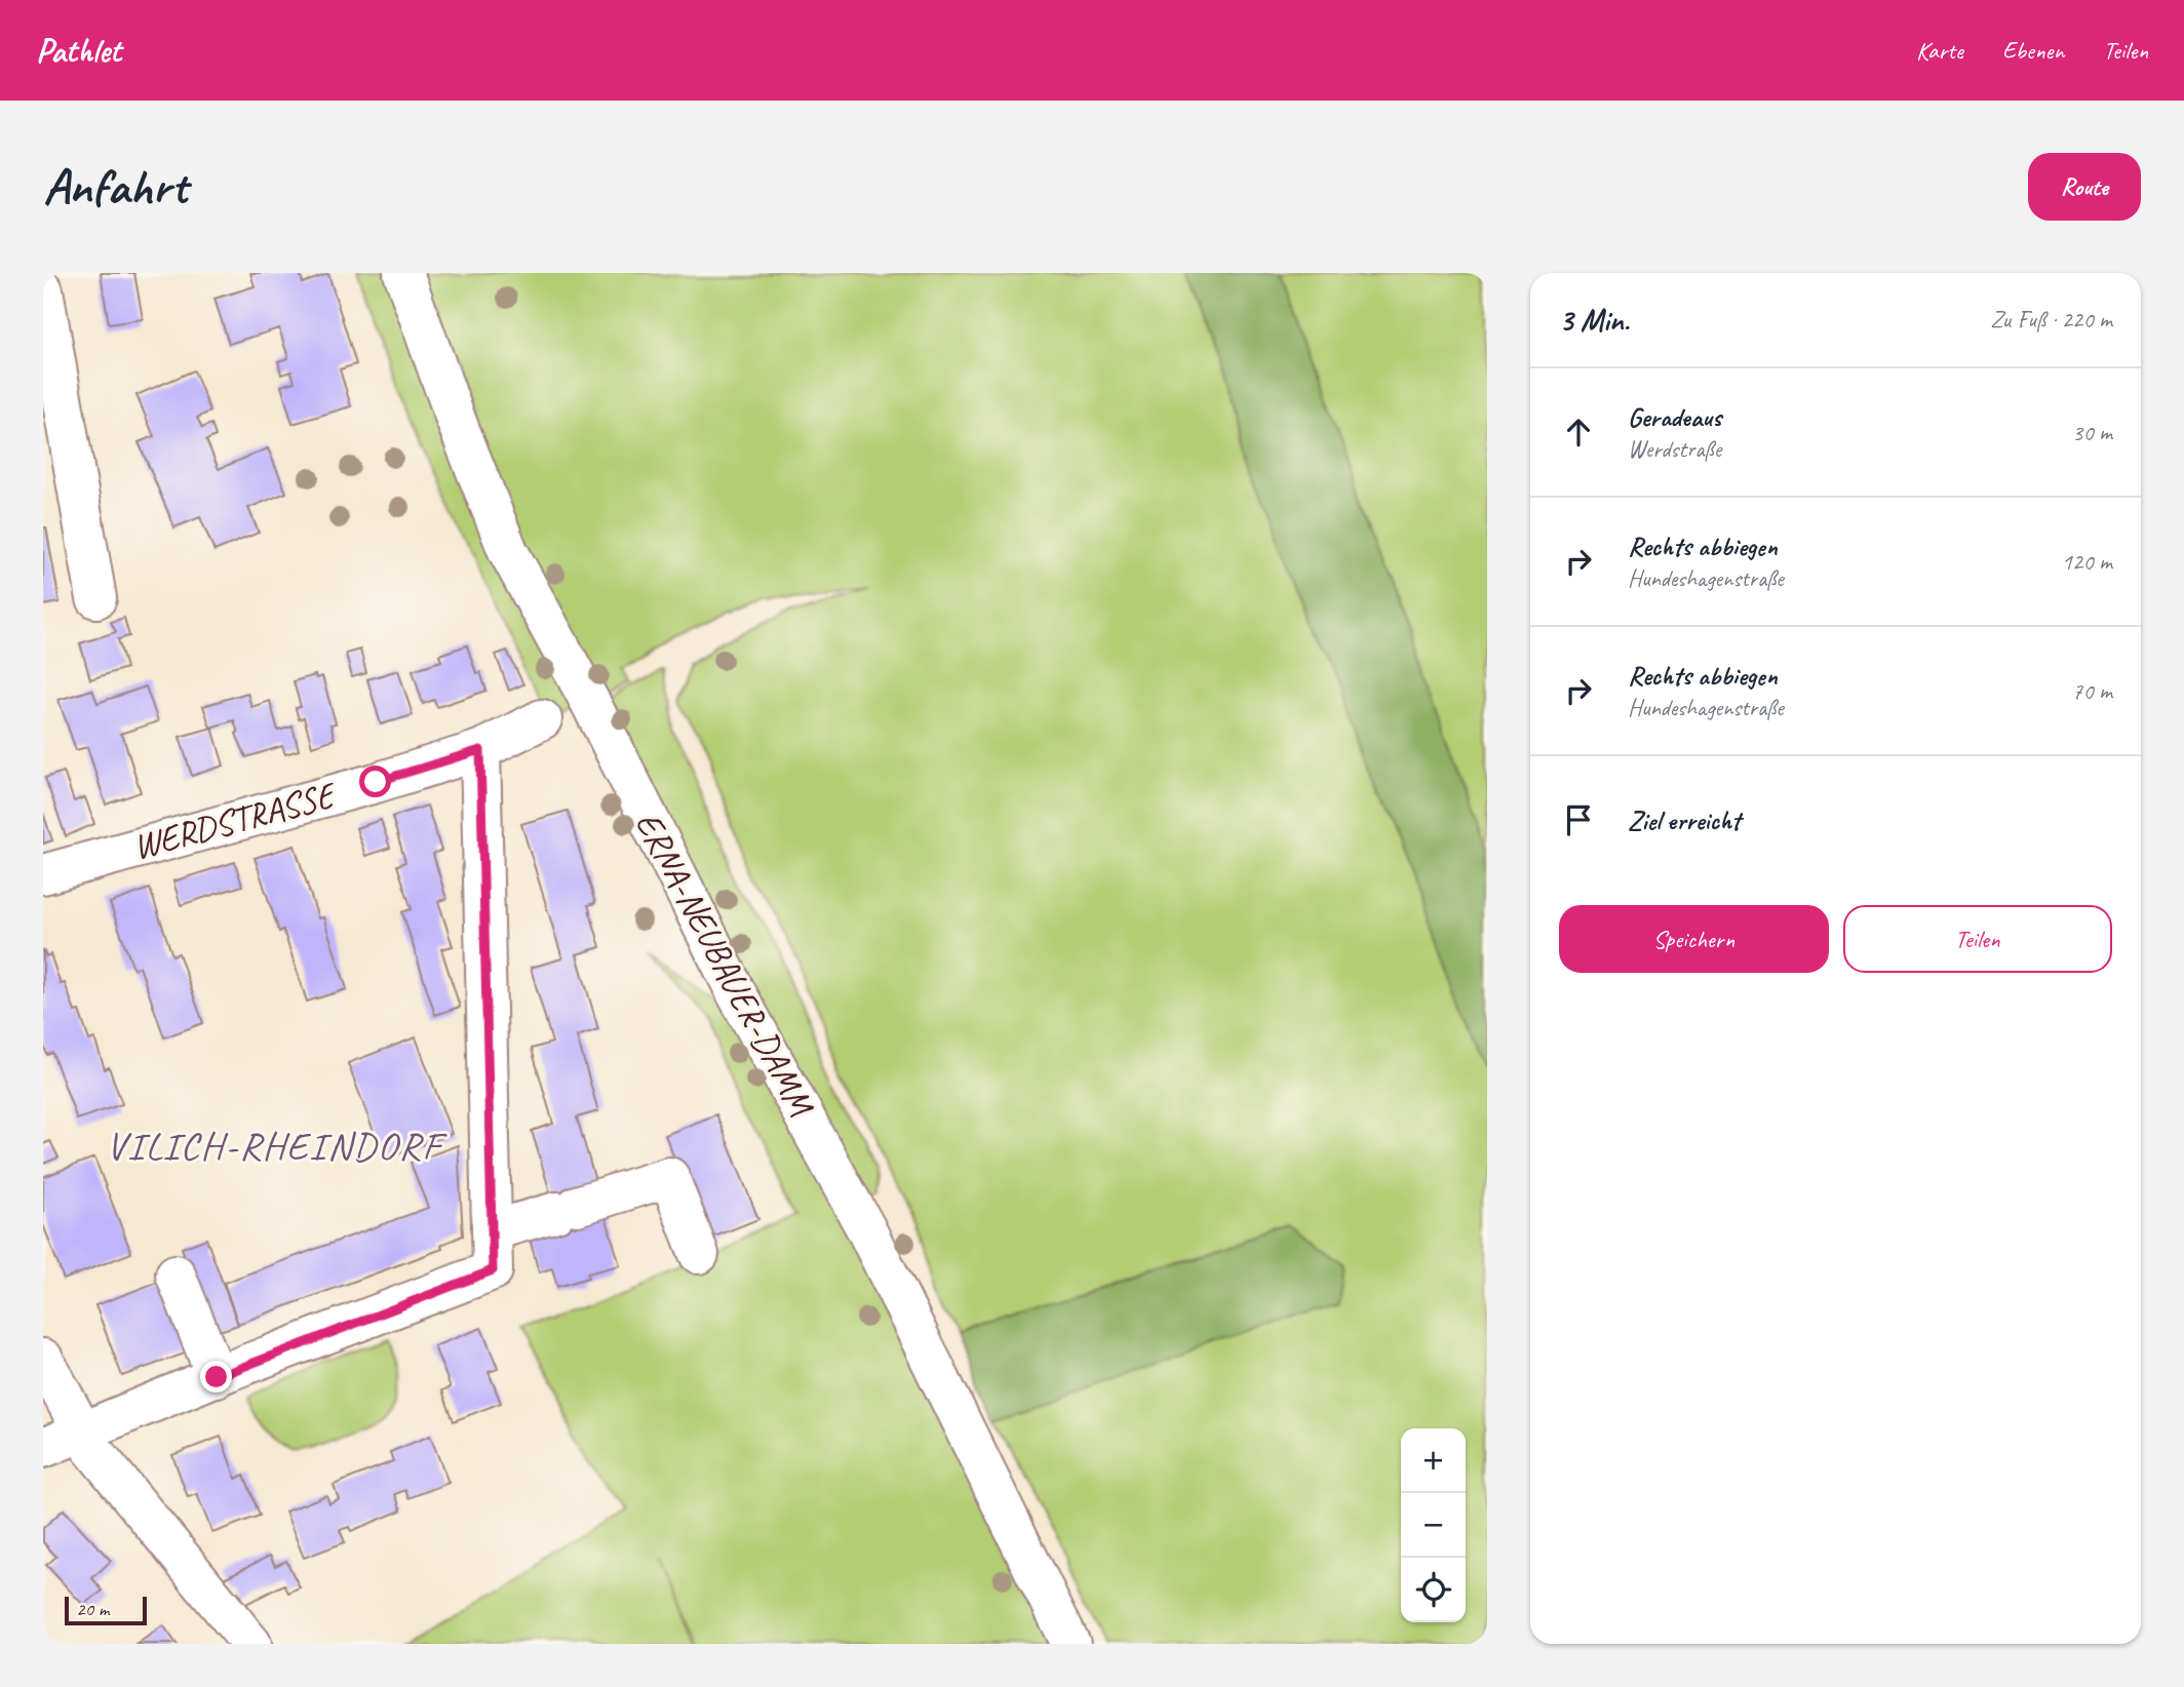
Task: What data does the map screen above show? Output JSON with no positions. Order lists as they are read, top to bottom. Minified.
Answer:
{"streets":{"street":["WERDSTRASSE","ERNA-NEUBAUER-DAMM"]},"districts":["VILICH-RHEINDORF"],"scale_bar":"20 m","page":{"header":"Pathlet","nav":["Karte","Ebenen","Teilen"],"buttons":["Route",["Speichern","Teilen"]],"title":"Anfahrt","heading":["3 Min.","Zu Fuß · 220 m"],"list":[["Geradeaus","Werdstraße","30 m"],["Rechts abbiegen","Hundeshagenstraße","120 m"],["Rechts abbiegen","Hundeshagenstraße","70 m"],"Ziel erreicht"],"map_buttons":["+","−"],"scale":"20 m"}}
